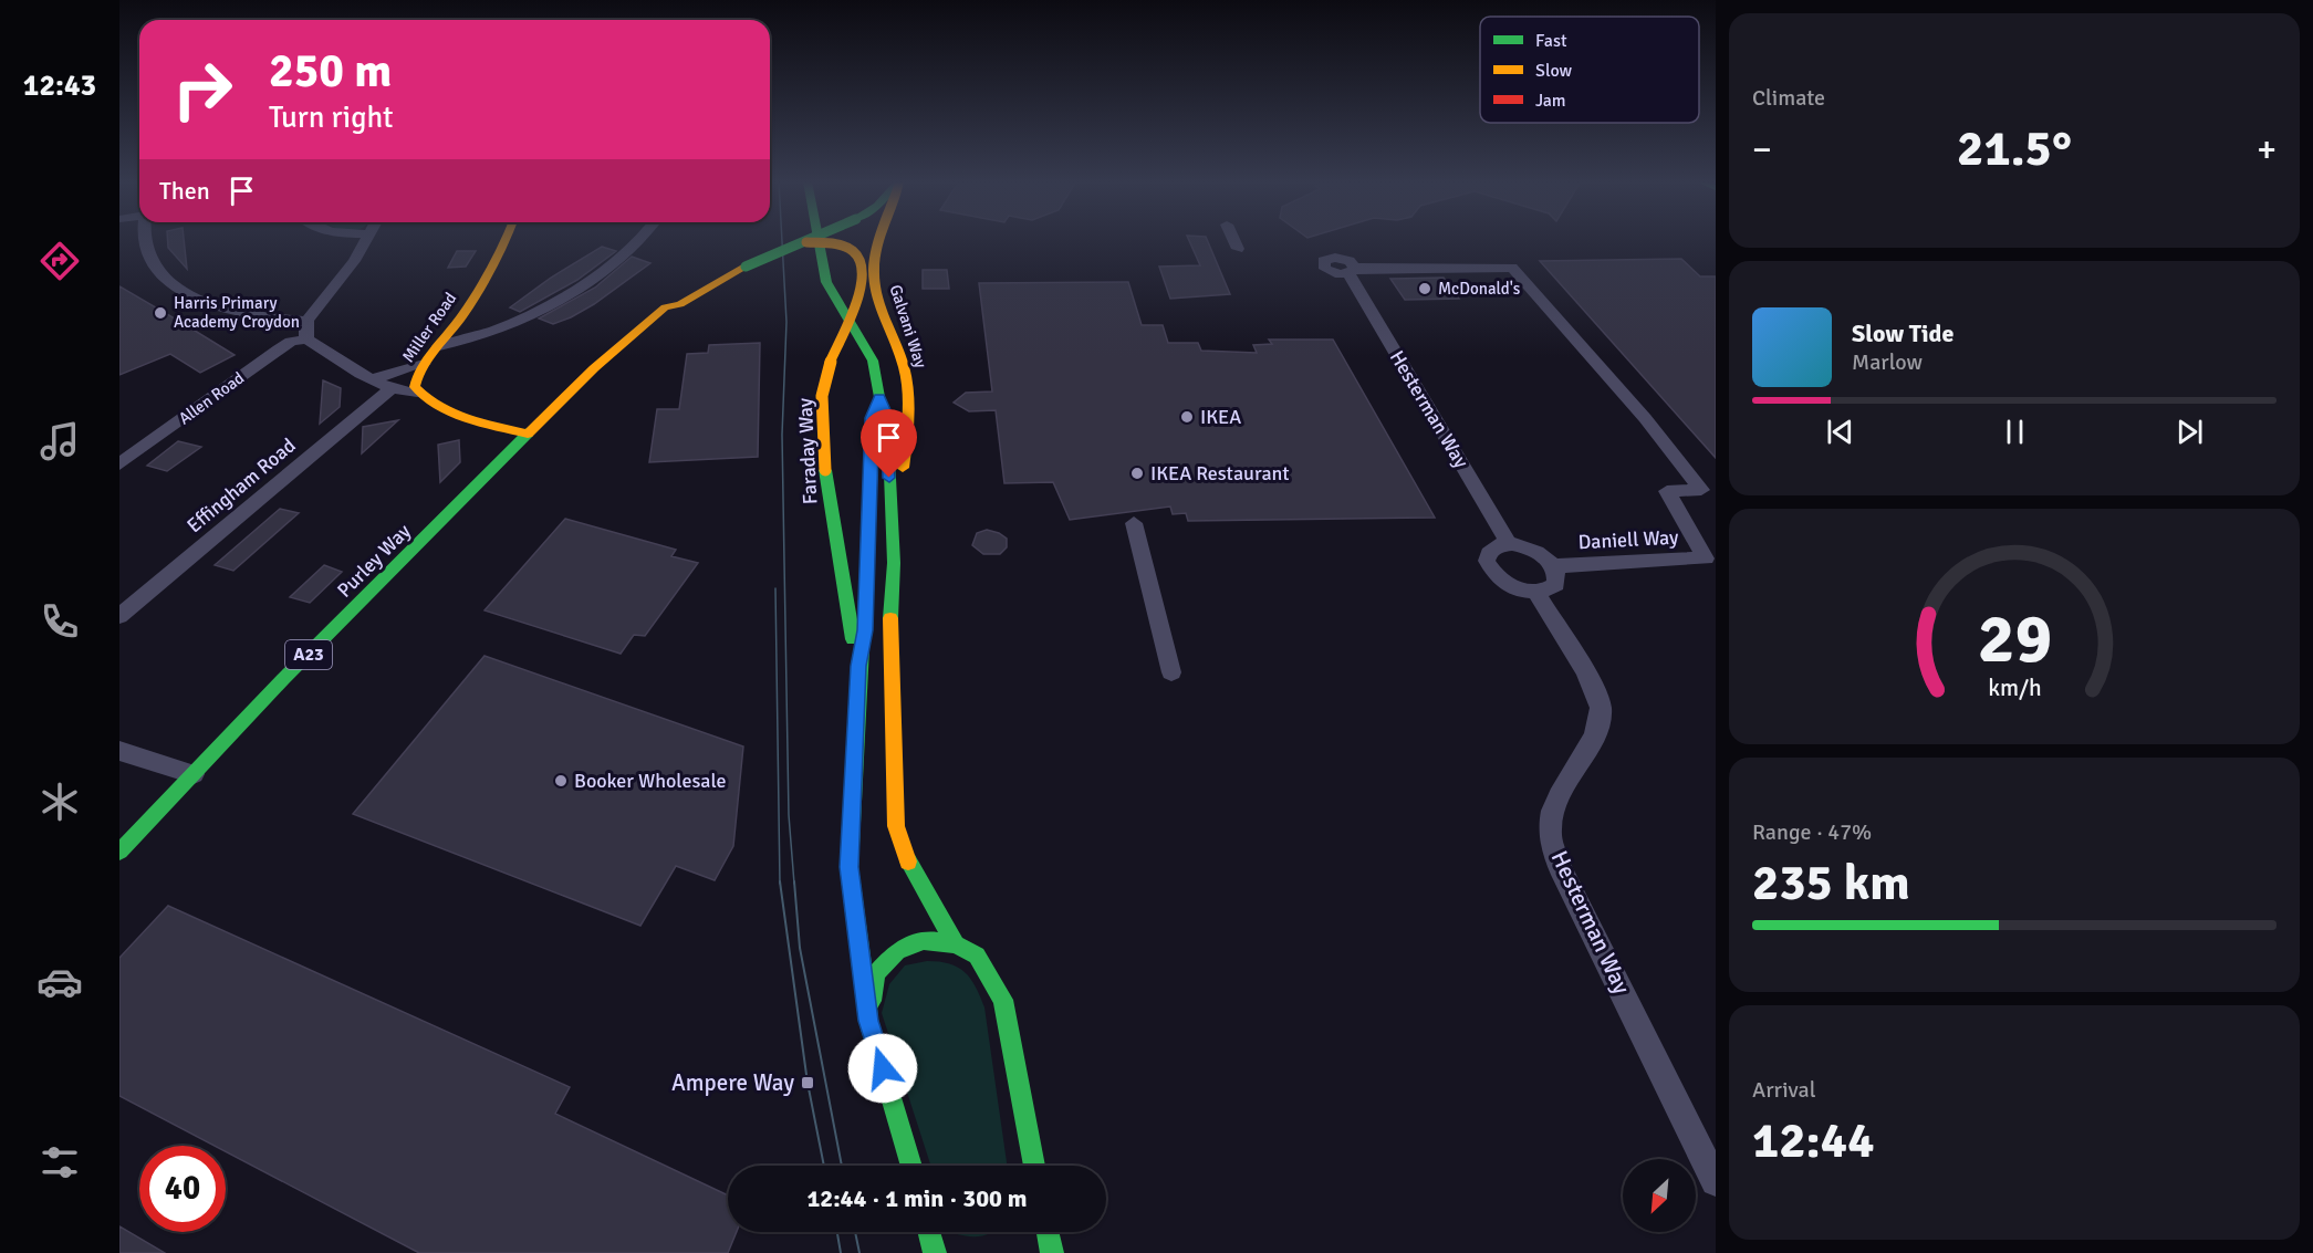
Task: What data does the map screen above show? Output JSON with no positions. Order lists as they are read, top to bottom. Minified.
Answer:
{"streets":{"main road":["Galvani Way","Miller Road","Faraday Way","Purley Way","A23"],"street":["Allen Road","Hesterman Way","Effingham Road","Daniell Way"]},"crossings":[["Miller Road","Purley Way"],["Hesterman Way","Daniell Way"],["Faraday Way","Purley Way"]],"places":{"other":["McDonald's","Harris Primary Academy Croydon","IKEA","IKEA Restaurant","Booker Wholesale"],"transit":["Ampere Way"]},"legend":["Fast","Slow","Jam"],"north":"bottom left","page":{"tabs":"12:43","tile":["Climate",["Range · 47%","235 km"],["Arrival","12:44"]],"turn":["250 m","Turn right"],"heat":["−","21.5°","+"],"then":"Then","song":["Slow Tide","Marlow"],"limit":"40","trip":"12:44 · 1 min · 300 m","gauge":["29","km/h"]}}
